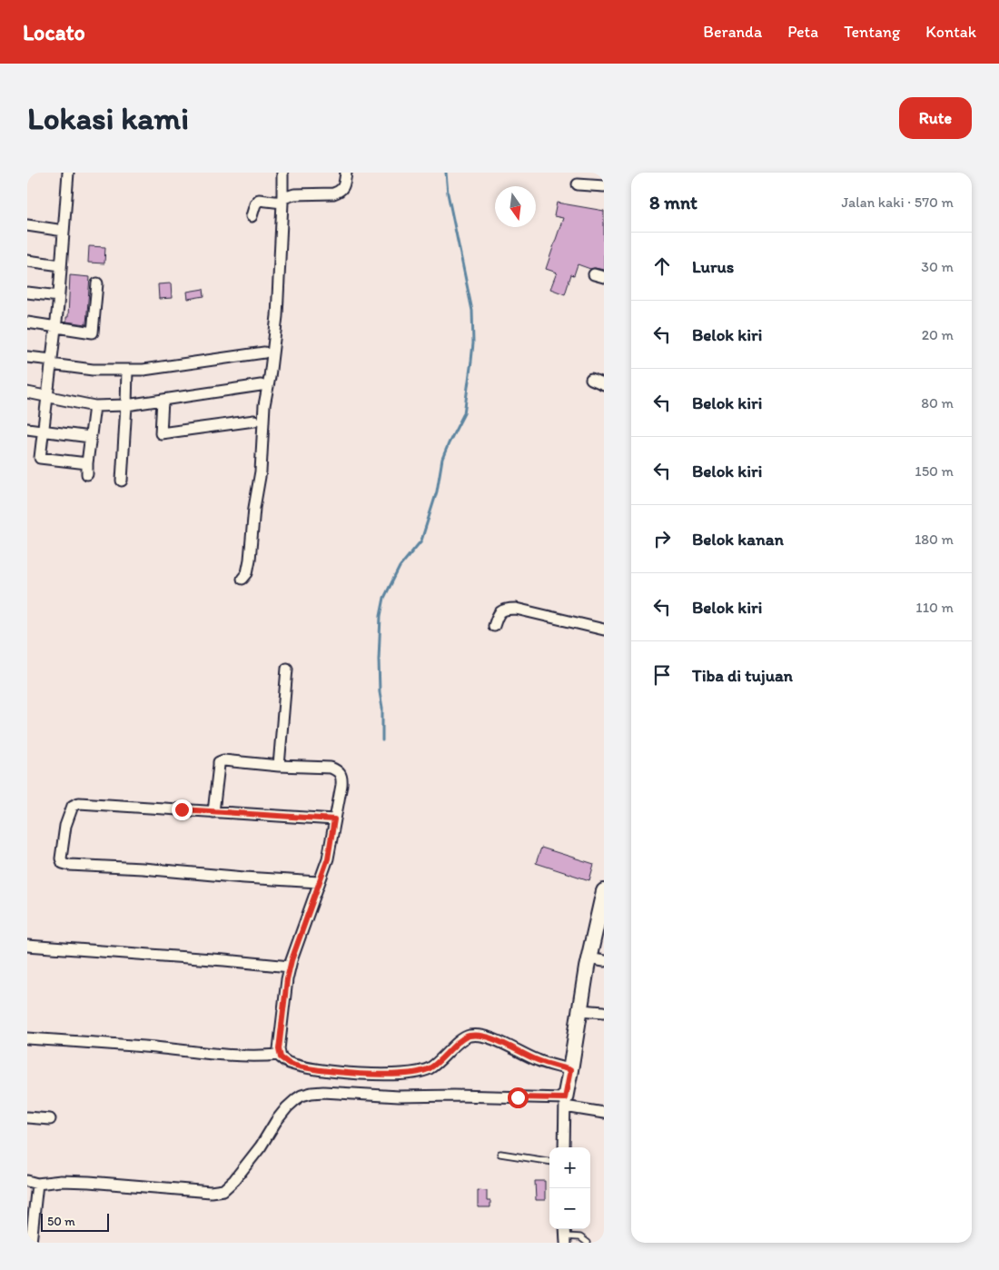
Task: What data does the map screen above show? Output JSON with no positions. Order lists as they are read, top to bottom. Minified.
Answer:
{"scale_bar":"50 m","north":"bottom","page":{"header":"Locato","nav":["Beranda","Peta","Tentang","Kontak"],"buttons":"Rute","title":"Lokasi kami","heading":["8 mnt","Jalan kaki · 570 m"],"list":[["Lurus","30 m"],["Belok kiri","20 m"],["Belok kiri","80 m"],["Belok kiri","150 m"],["Belok kanan","180 m"],["Belok kiri","110 m"],"Tiba di tujuan"],"map_buttons":["+","−"],"scale":"50 m"}}
